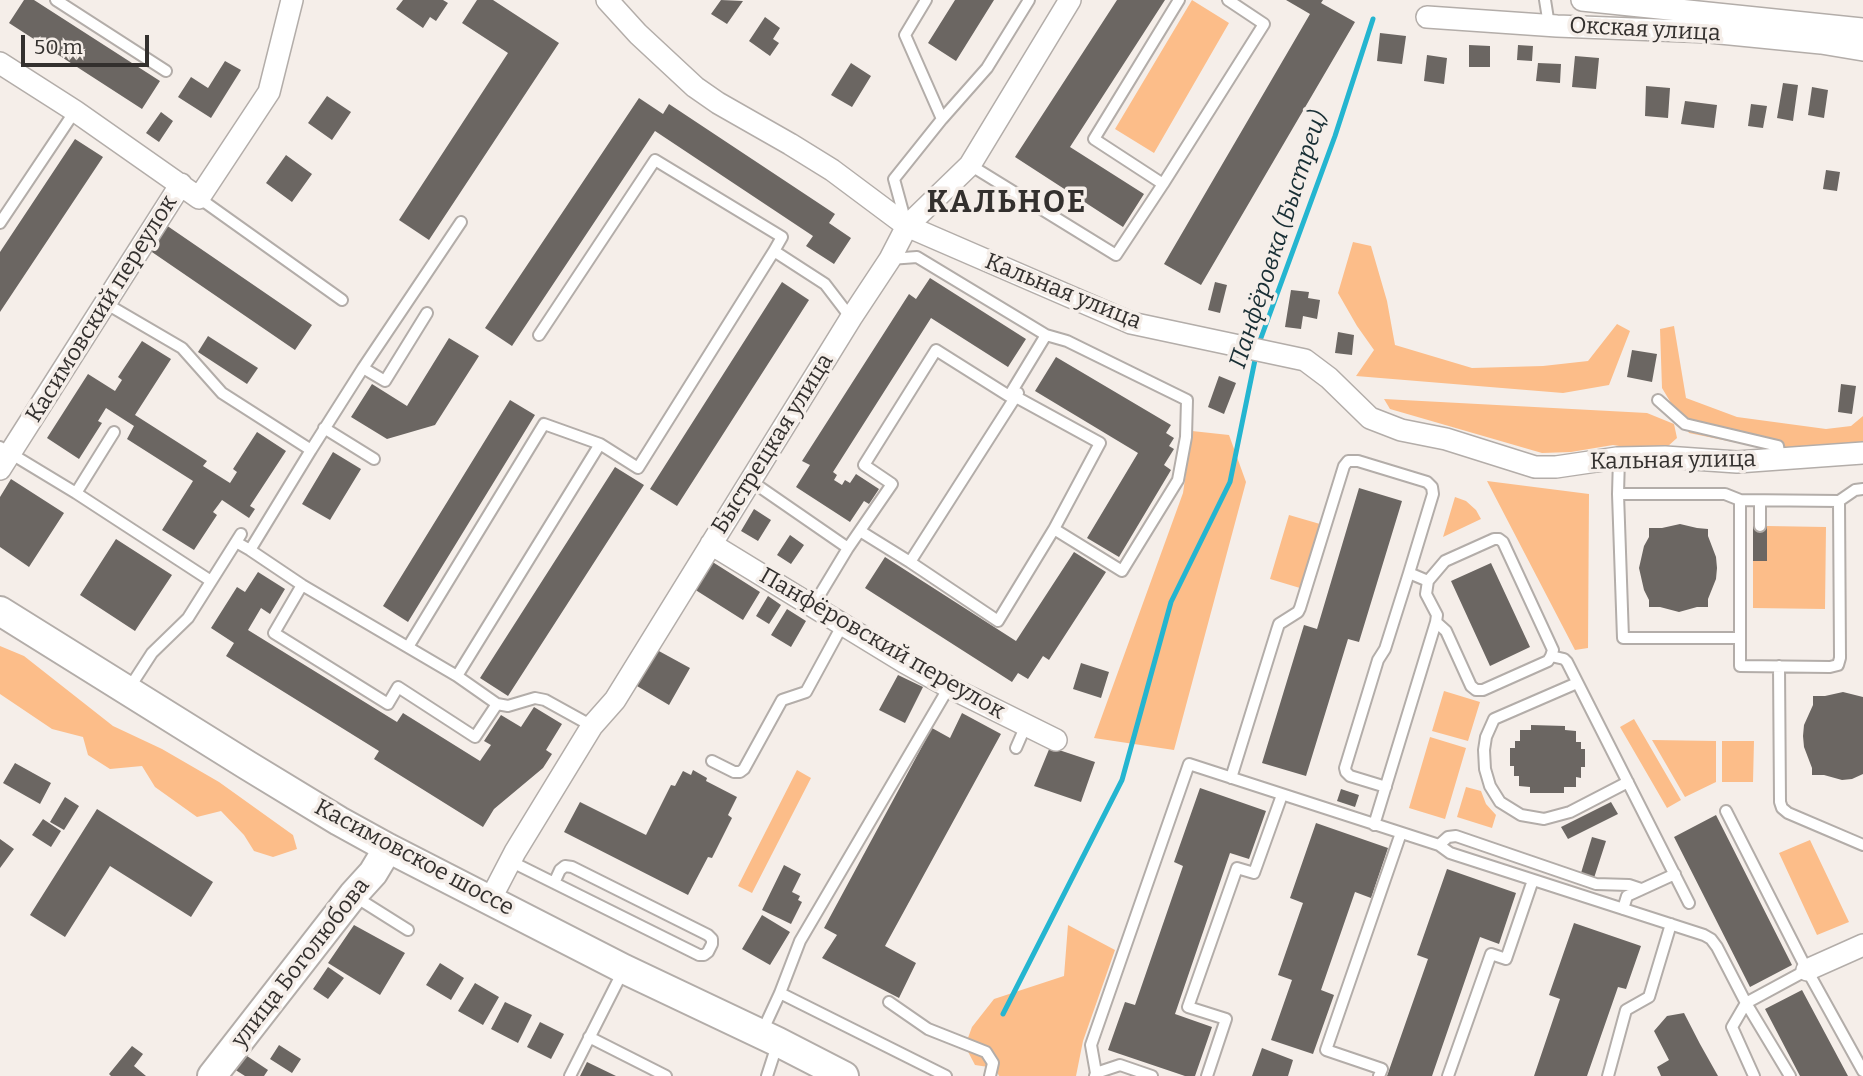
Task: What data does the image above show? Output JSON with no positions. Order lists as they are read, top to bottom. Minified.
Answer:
{"streets":{"main road":["Касимовское шоссе","улица Боголюбова"],"street":["Окская улица","Кальная улица","Касимовский переулок","Быстрецкая улица","Панфёровский переулок"]},"crossings":[["Кальная улица","Быстрецкая улица"],["Быстрецкая улица","Панфёровский переулок"],["Быстрецкая улица","Касимовское шоссе"],["Касимовское шоссе","улица Боголюбова"]],"districts":["КАЛЬНОЕ"],"water":["Панфёровка (Быстрец)"],"scale_bar":"50 m"}
